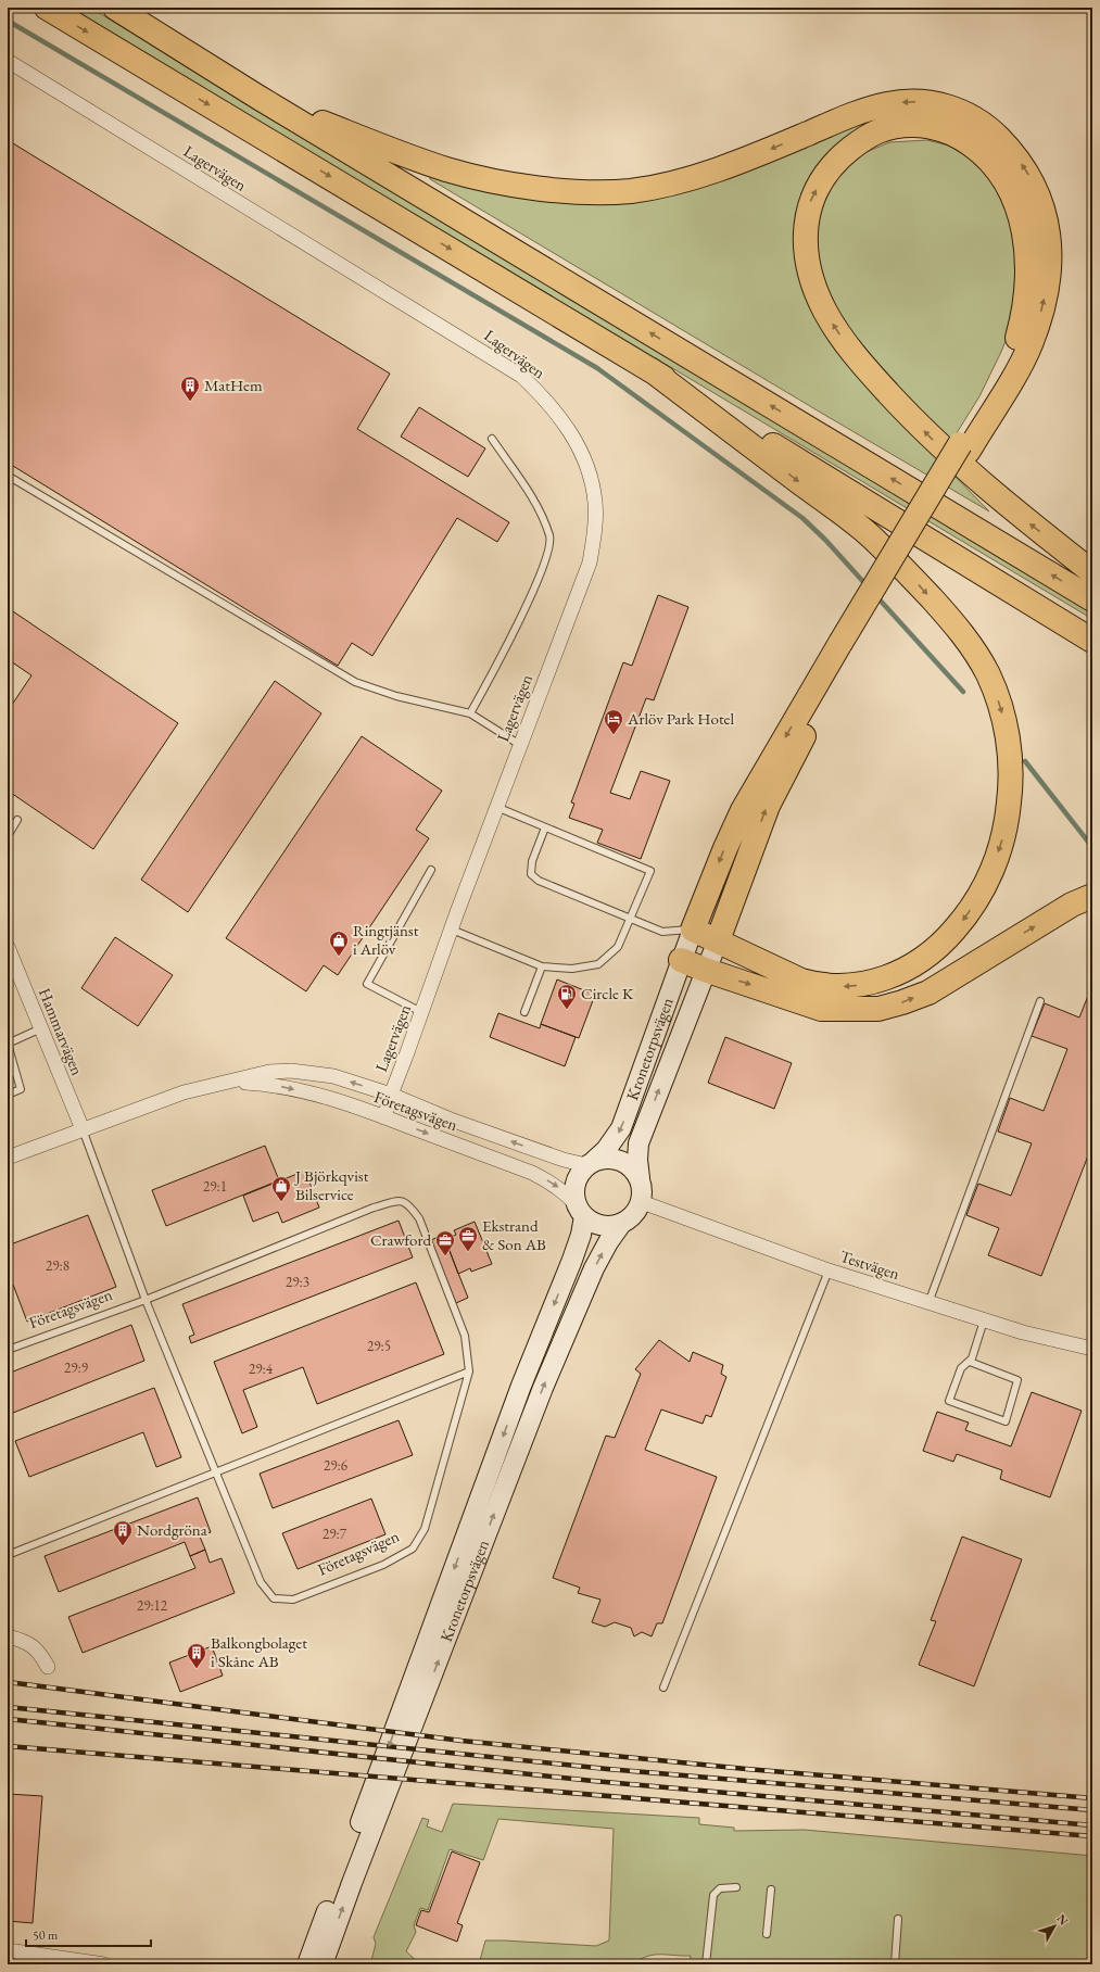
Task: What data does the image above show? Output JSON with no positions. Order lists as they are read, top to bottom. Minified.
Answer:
{"streets":{"main road":["Kronetorpsvägen"],"street":["Lagervägen","Hammarvägen","Företagsvägen","Testvägen"]},"crossings":[["Lagervägen","Företagsvägen"],["Hammarvägen","Företagsvägen"],["Kronetorpsvägen","Företagsvägen"],["Kronetorpsvägen","Testvägen"],["Företagsvägen","Testvägen"]],"places":{"building":["MatHem","Nordgröna","Balkongbolaget i Skåne AB"],"hotel":["Arlöv Park Hotel"],"shop":["Ringtjänst i Arlöv","J Björkqvist Bilservice"],"fuel station":["Circle K"],"office":["Ekstrand & Son AB","Crawford"]},"house_numbers":["29:1","29:8","29:3","29:5","29:9","29:4","29:6","29:7","29:12"],"scale_bar":"50 m","north":"top right"}
